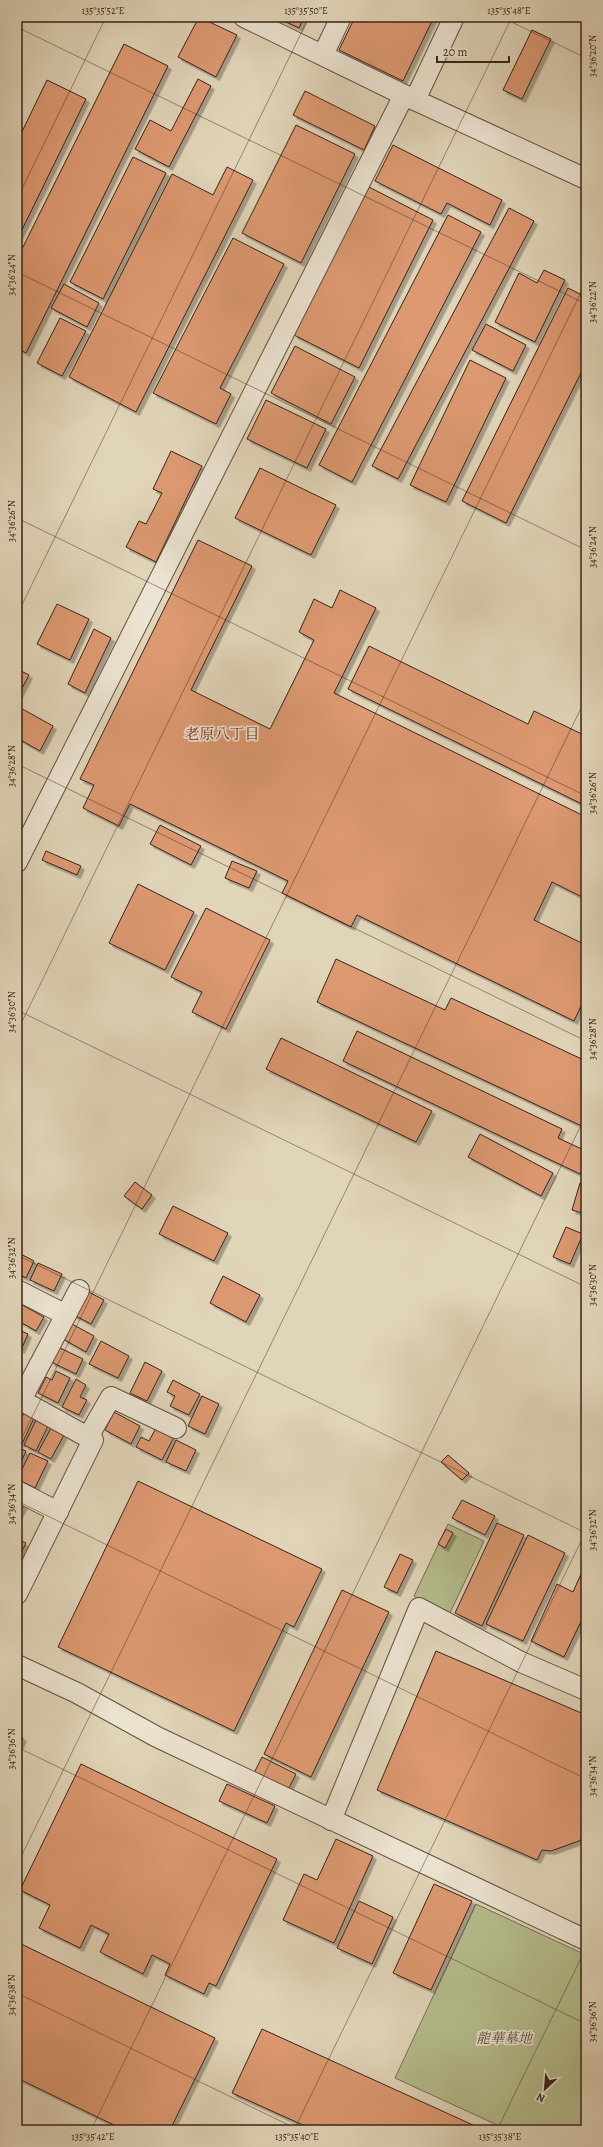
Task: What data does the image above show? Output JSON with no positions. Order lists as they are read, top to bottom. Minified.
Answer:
{"districts":["老原八丁目"],"parks":["龍華墓地"],"scale_bar":"20 m","north":"bottom left","coordinates":["135°35'52\"E","135°35'50\"E","135°35'48\"E","34°36'20\"N","34°36'24\"N","34°36'22\"N","34°36'26\"N","34°36'28\"N","34°36'30\"N","34°36'32\"N","34°36'34\"N","34°36'36\"N","34°36'38\"N","135°35'42\"E","135°35'40\"E","135°35'38\"E"]}
